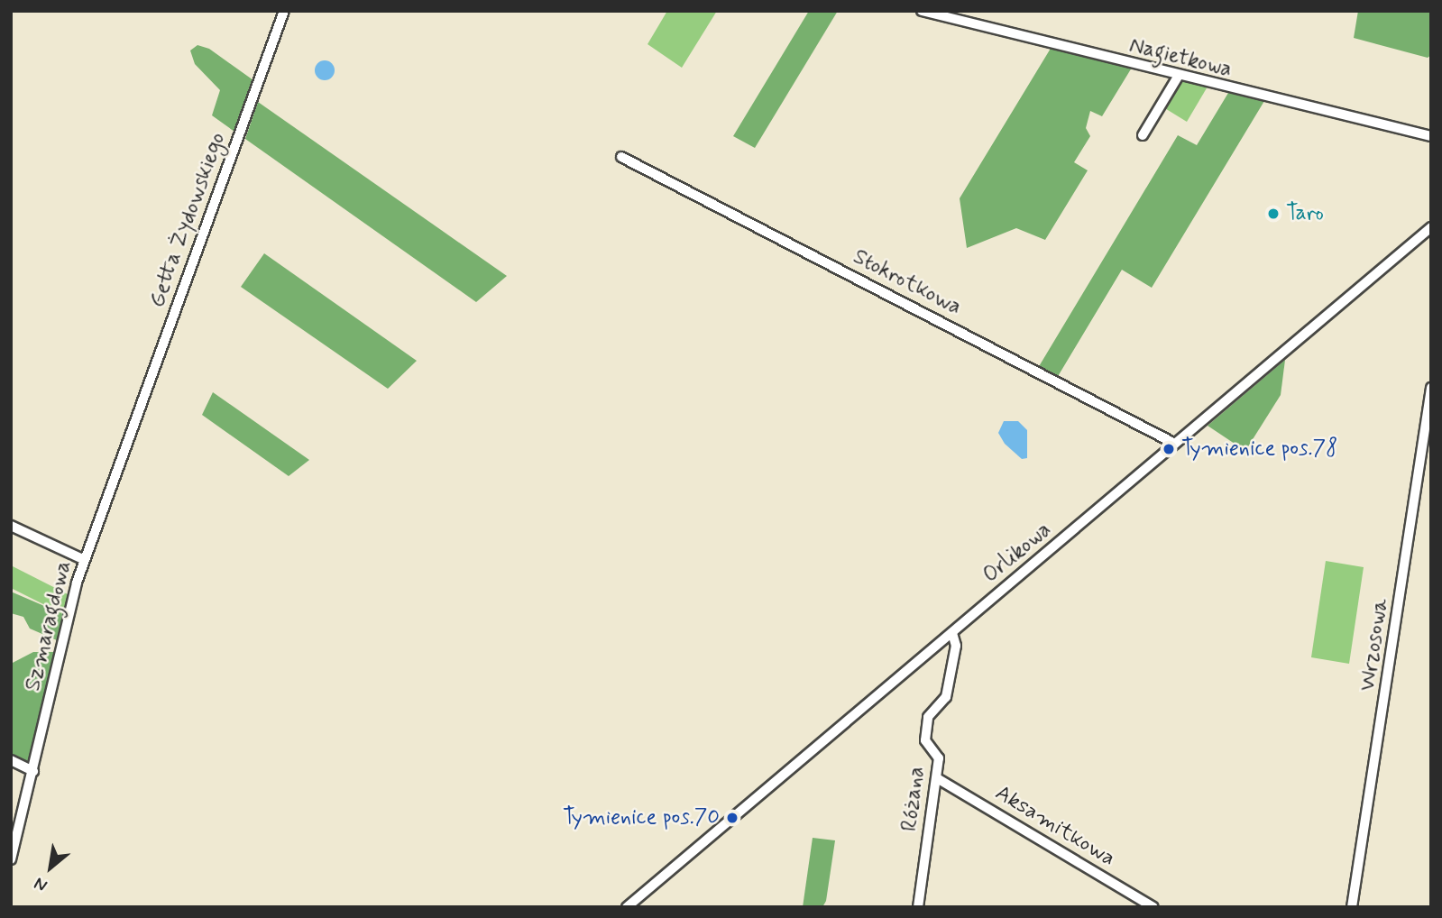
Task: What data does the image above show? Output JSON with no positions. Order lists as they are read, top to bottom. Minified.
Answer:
{"streets":{"street":["Nagietkowa","Getta Żydowskiego","Stokrotkowa","Orlikowa","Szmaragdowa","Wrzosowa","Różana","Aksamitkowa"]},"crossings":[["Getta Żydowskiego","Szmaragdowa"],["Stokrotkowa","Orlikowa"],["Orlikowa","Różana"],["Różana","Aksamitkowa"]],"places":["Taro","Tymienice pos.78","Tymienice pos.70"],"north":"bottom left"}
